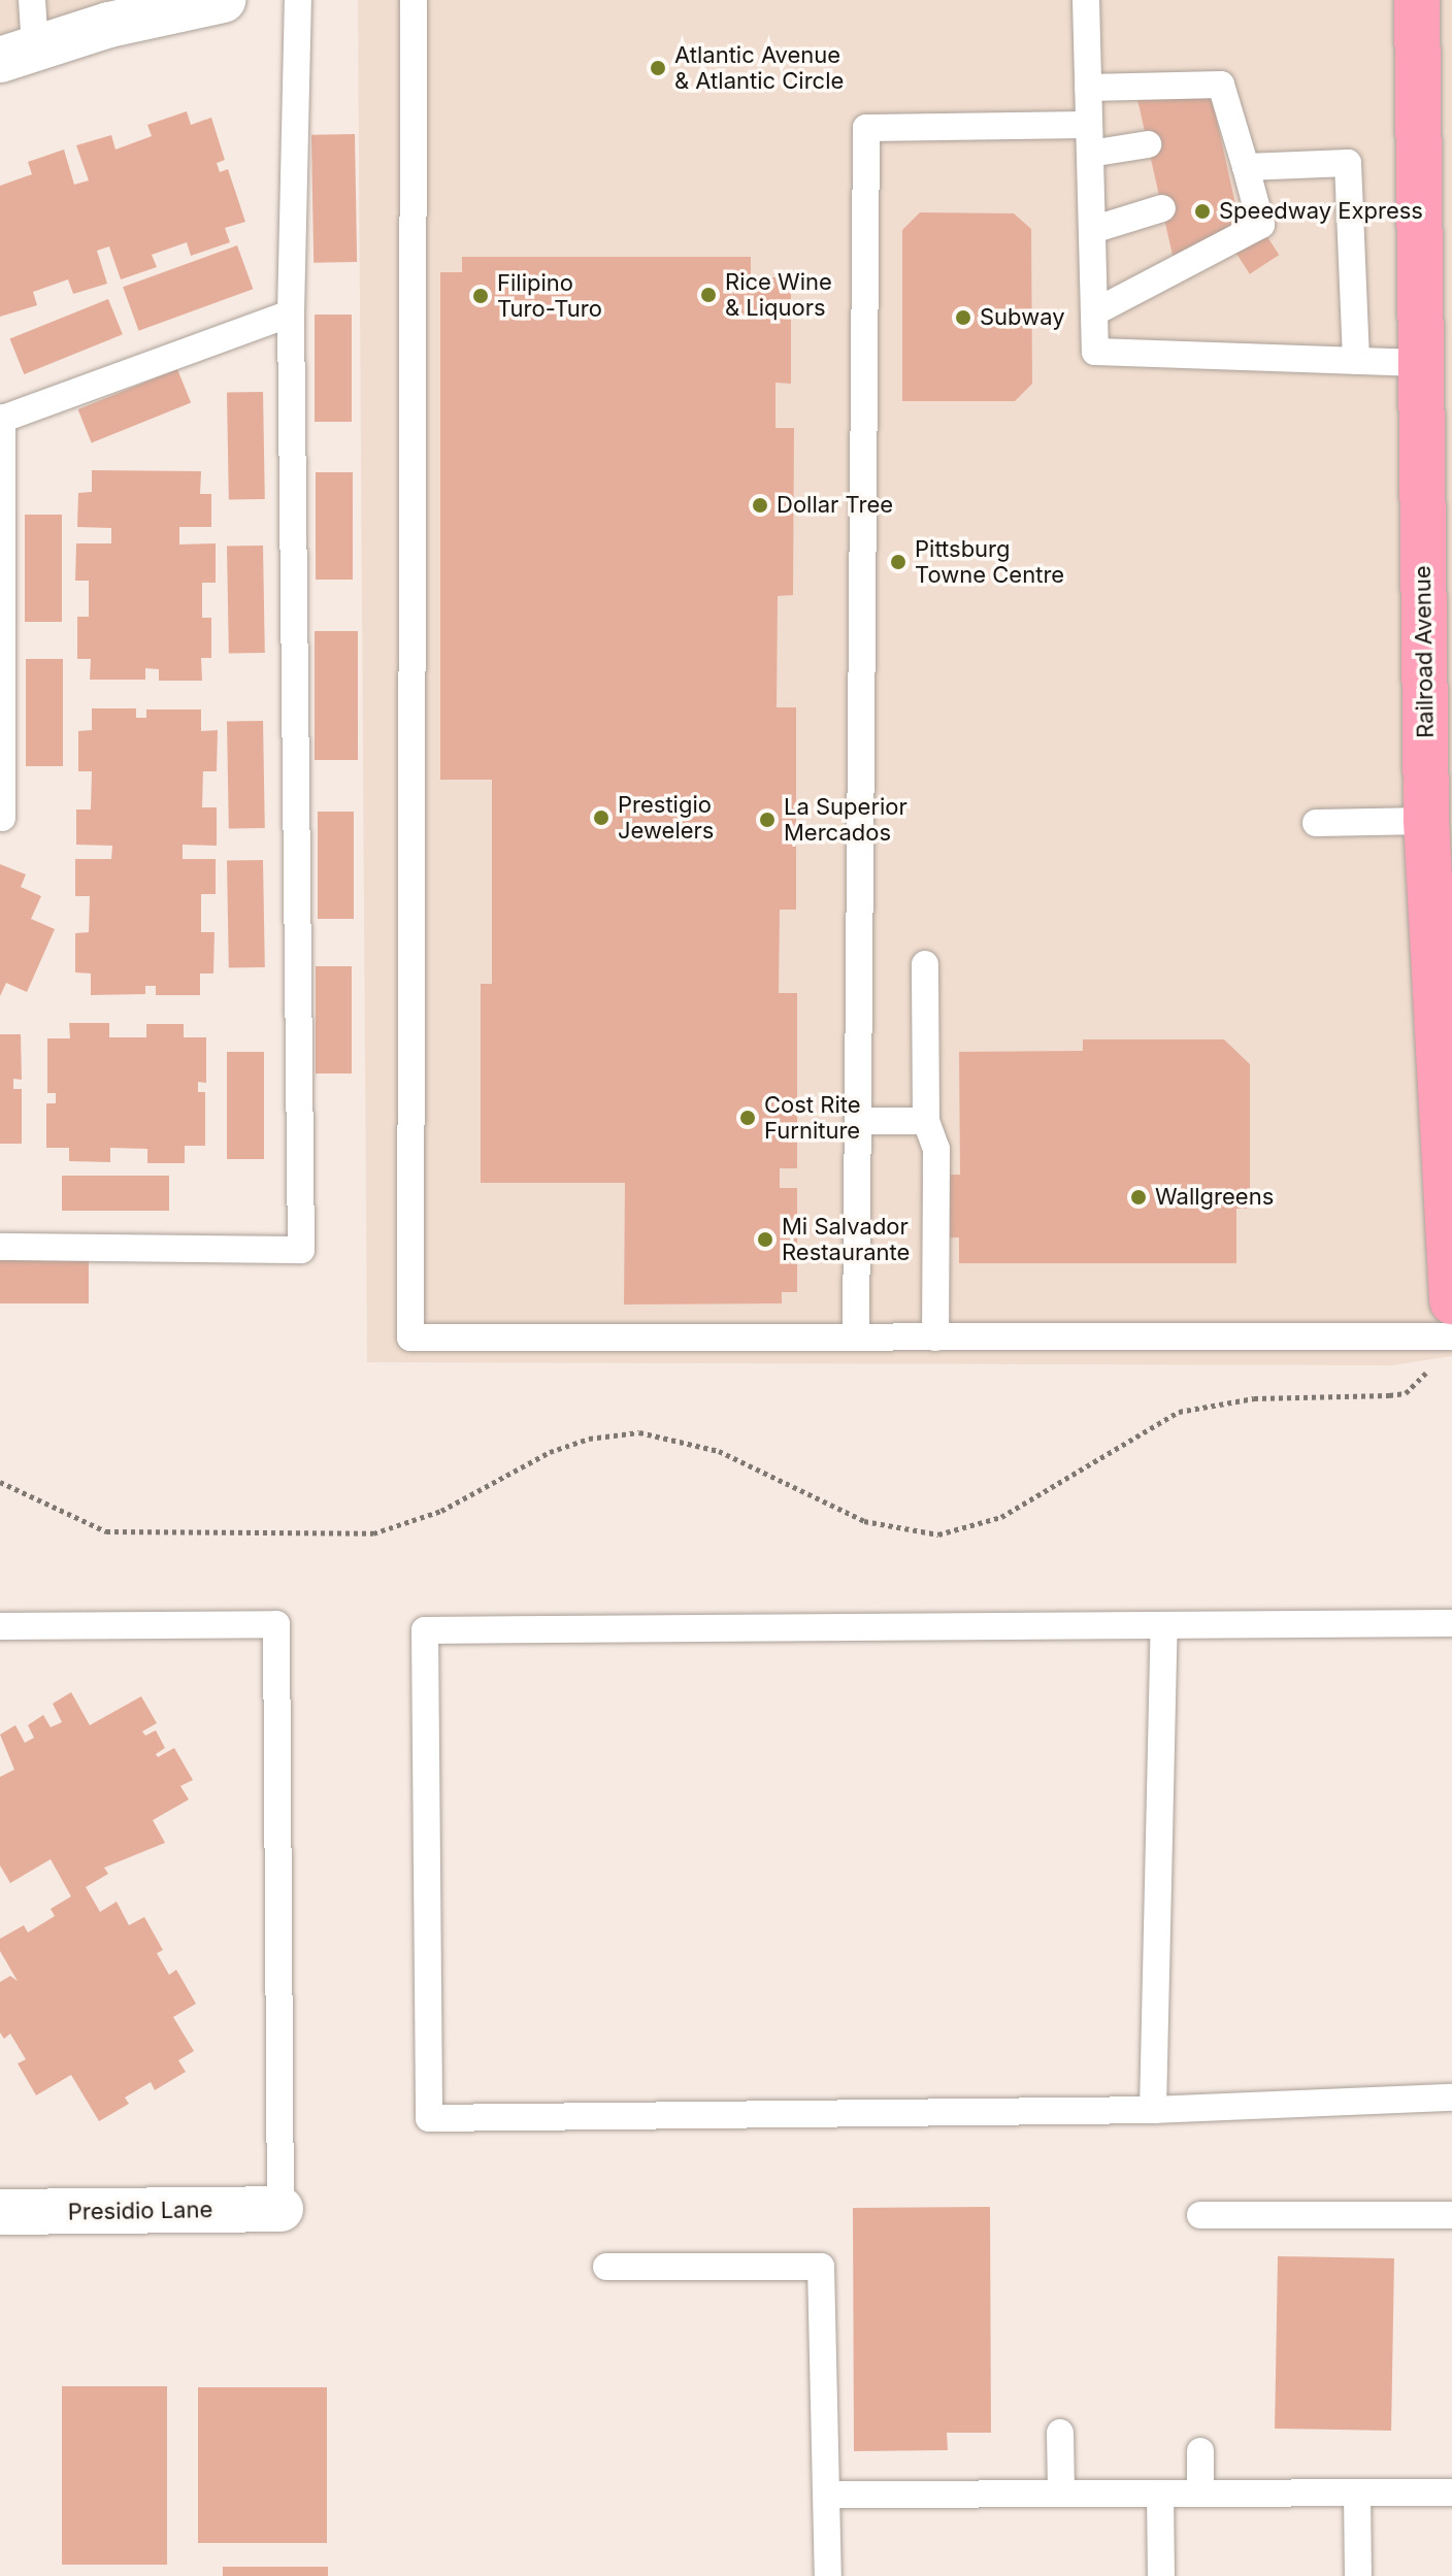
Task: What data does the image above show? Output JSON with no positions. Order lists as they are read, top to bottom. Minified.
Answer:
{"streets":{"highway":["Railroad Avenue"],"street":["Presidio Lane"]},"places":["Atlantic Avenue & Atlantic Circle","Speedway Express","Rice Wine & Liquors","Filipino Turo-Turo","Subway","Dollar Tree","Pittsburg Towne Centre","Prestigio Jewelers","La Superior Mercados","Cost Rite Furniture","Wallgreens","Mi Salvador Restaurante"]}
